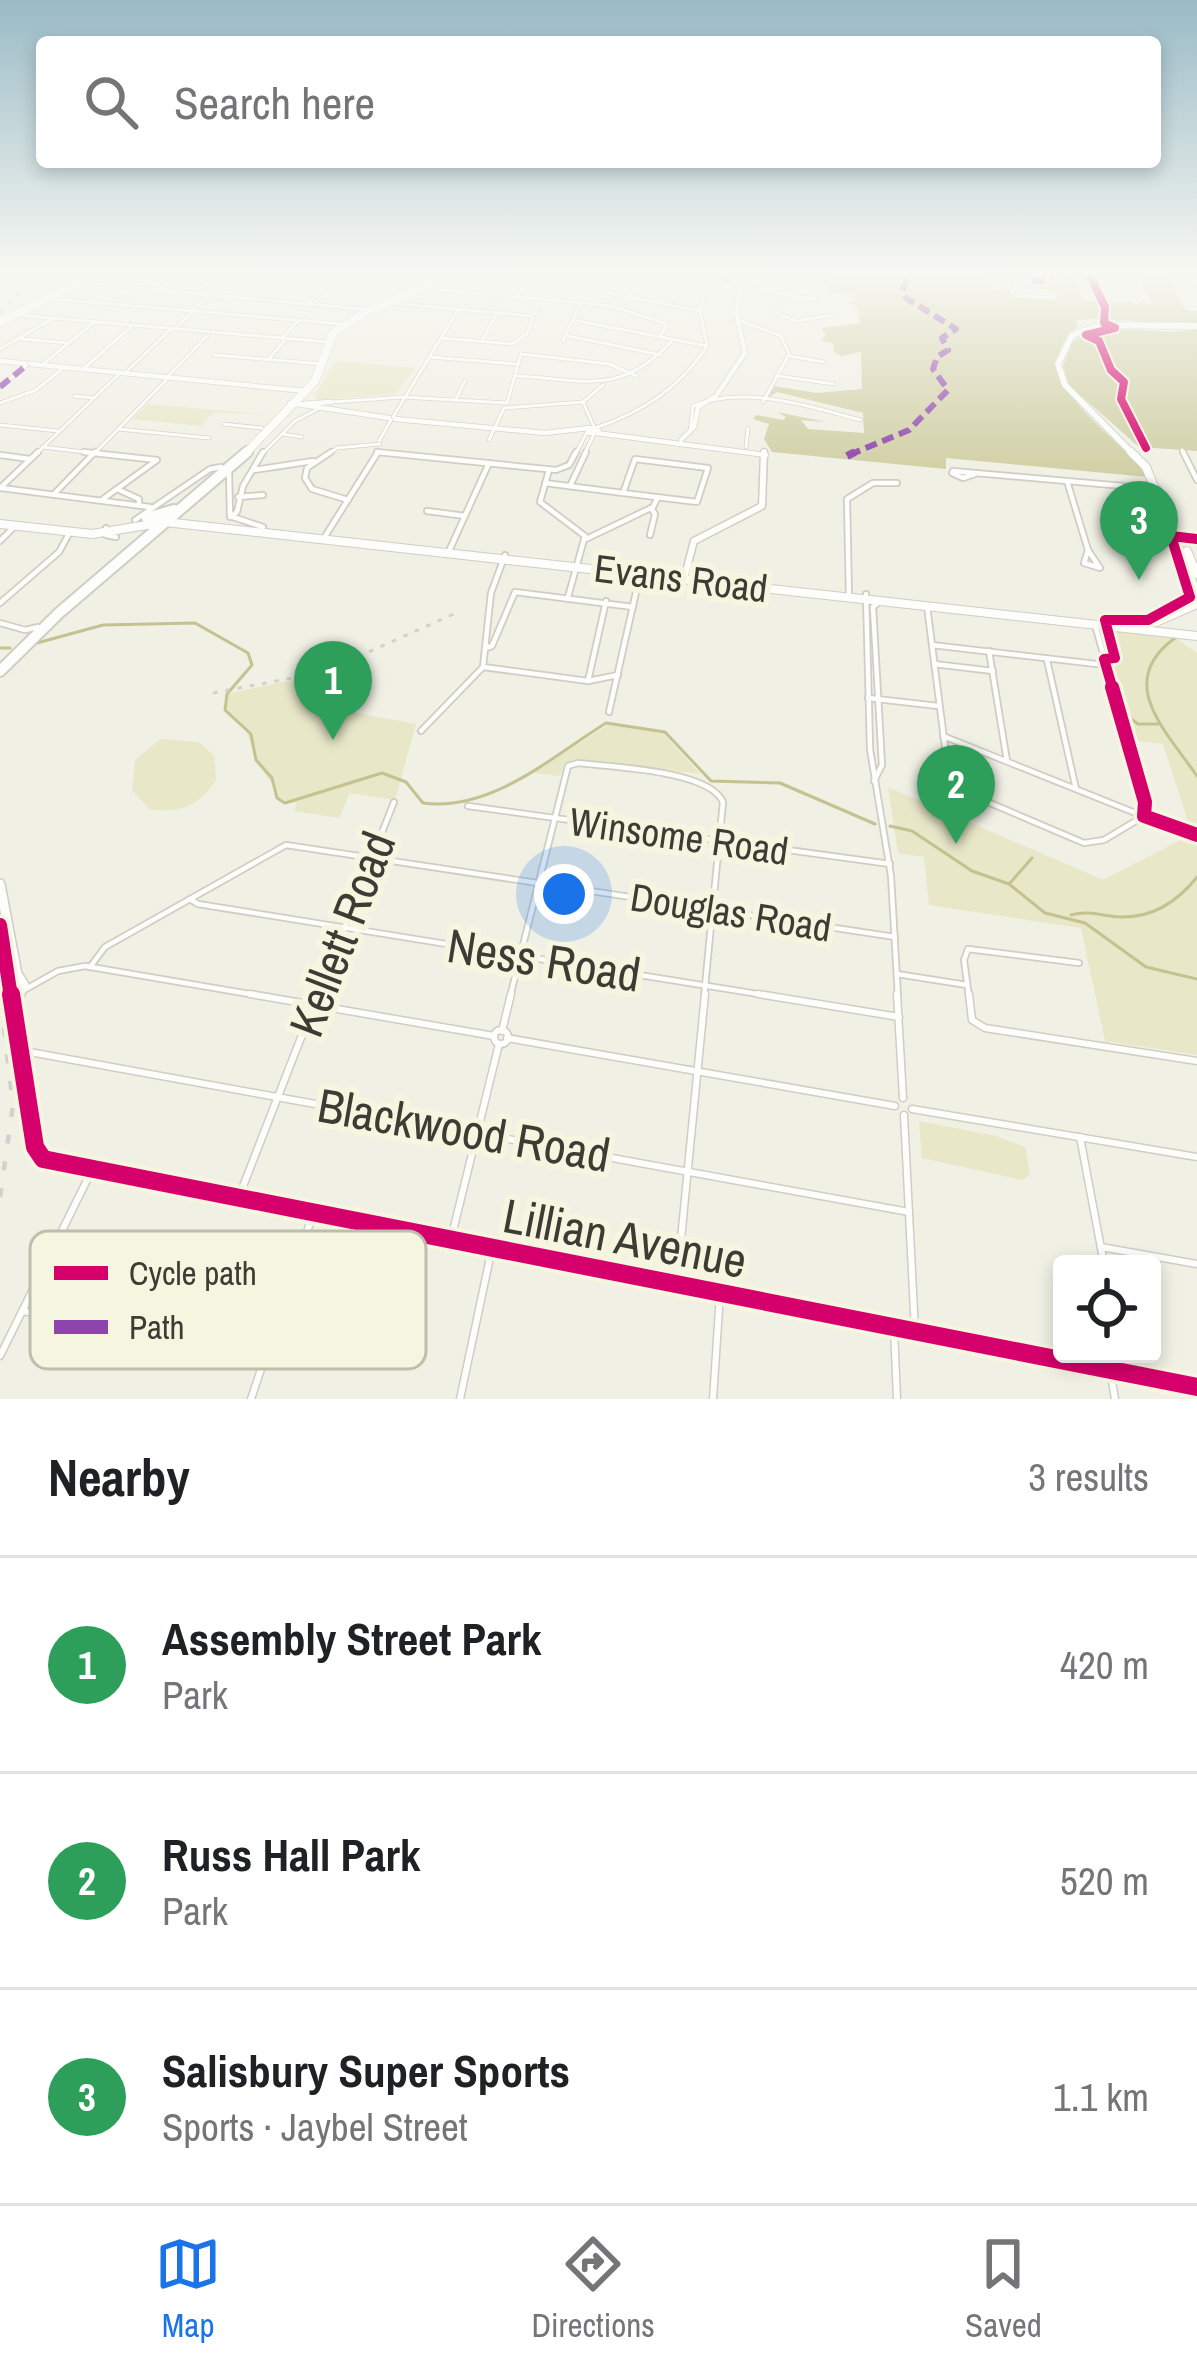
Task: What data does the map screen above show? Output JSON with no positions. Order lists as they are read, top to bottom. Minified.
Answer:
{"streets":{"main road":["Evans Road"],"street":["Winsome Road","Douglas Road","Kellett Road","Ness Road","Blackwood Road","Lillian Avenue"]},"crossings":[["Douglas Road","Kellett Road"],["Douglas Road","Ness Road"],["Kellett Road","Ness Road"],["Kellett Road","Blackwood Road"],["Kellett Road","Lillian Avenue"],["Blackwood Road","Lillian Avenue"]],"legend":["Cycle path","Path"],"page":{"search":"Search here","pins":["3","1","2"],"heading":["Nearby","3 results"],"list":[{"mark":"1","name":"Assembly Street Park","note":"Park","value":"420 m"},{"mark":"2","name":"Russ Hall Park","note":"Park","value":"520 m"},{"mark":"3","name":"Salisbury Super Sports","note":"Sports · Jaybel Street","value":"1.1 km"}],"nav":["Map","Directions","Saved"]}}
